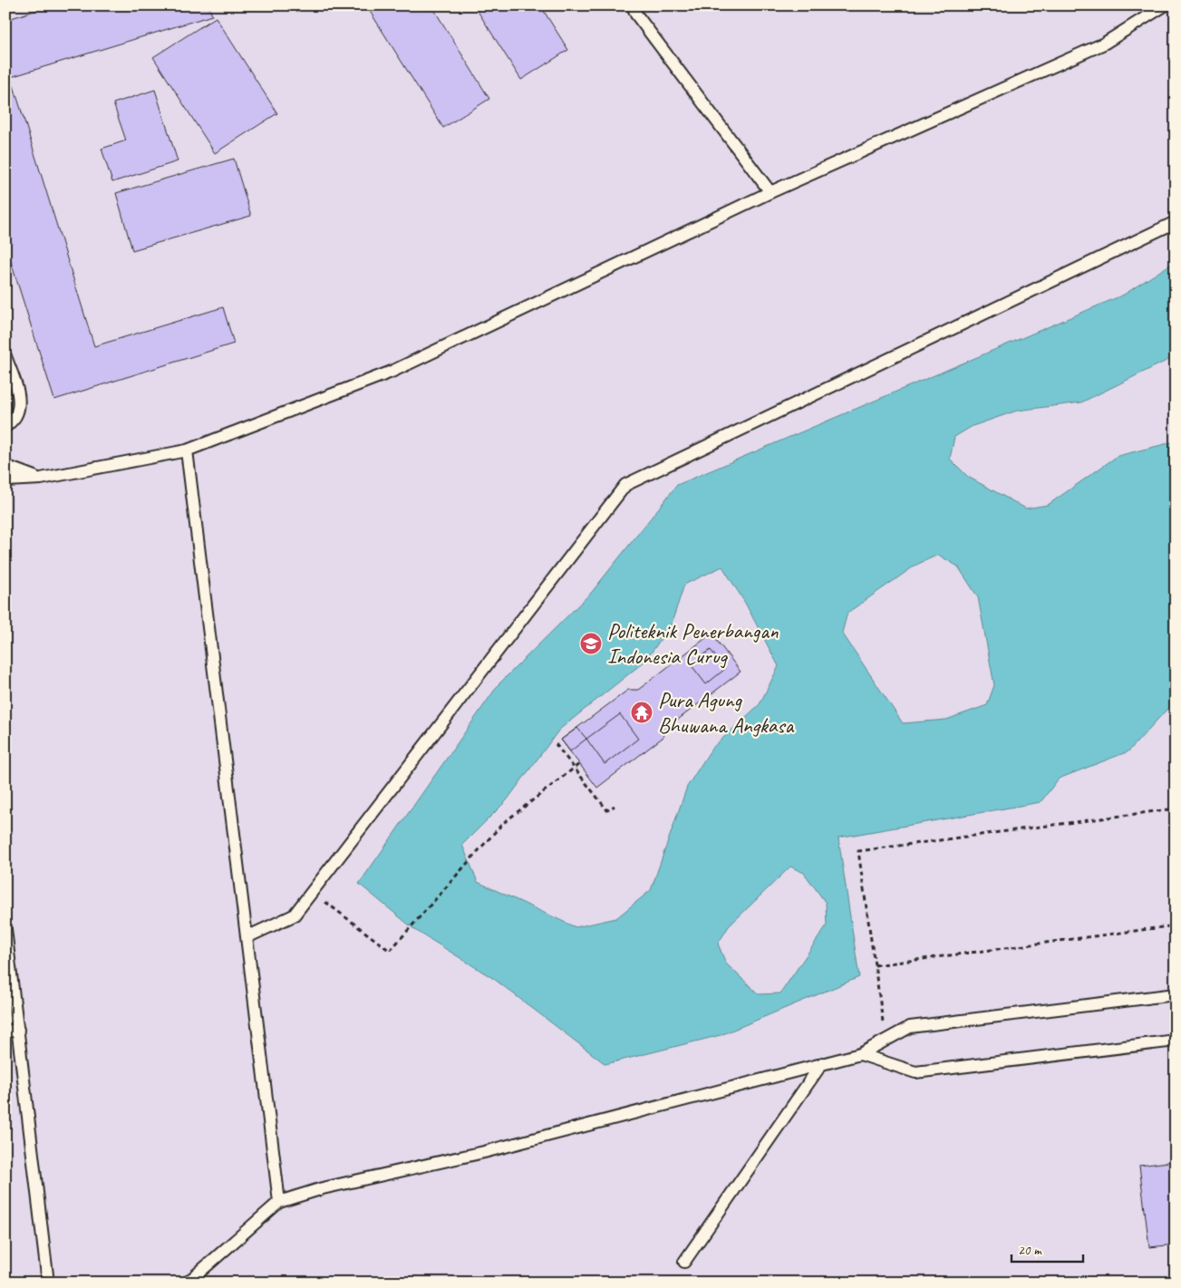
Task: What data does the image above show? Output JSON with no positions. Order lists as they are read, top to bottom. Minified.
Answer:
{"places":{"school or university":["Politeknik Penerbangan Indonesia Curug"],"temple":["Pura Agung Bhuwana Angkasa"]},"scale_bar":"20 m"}
